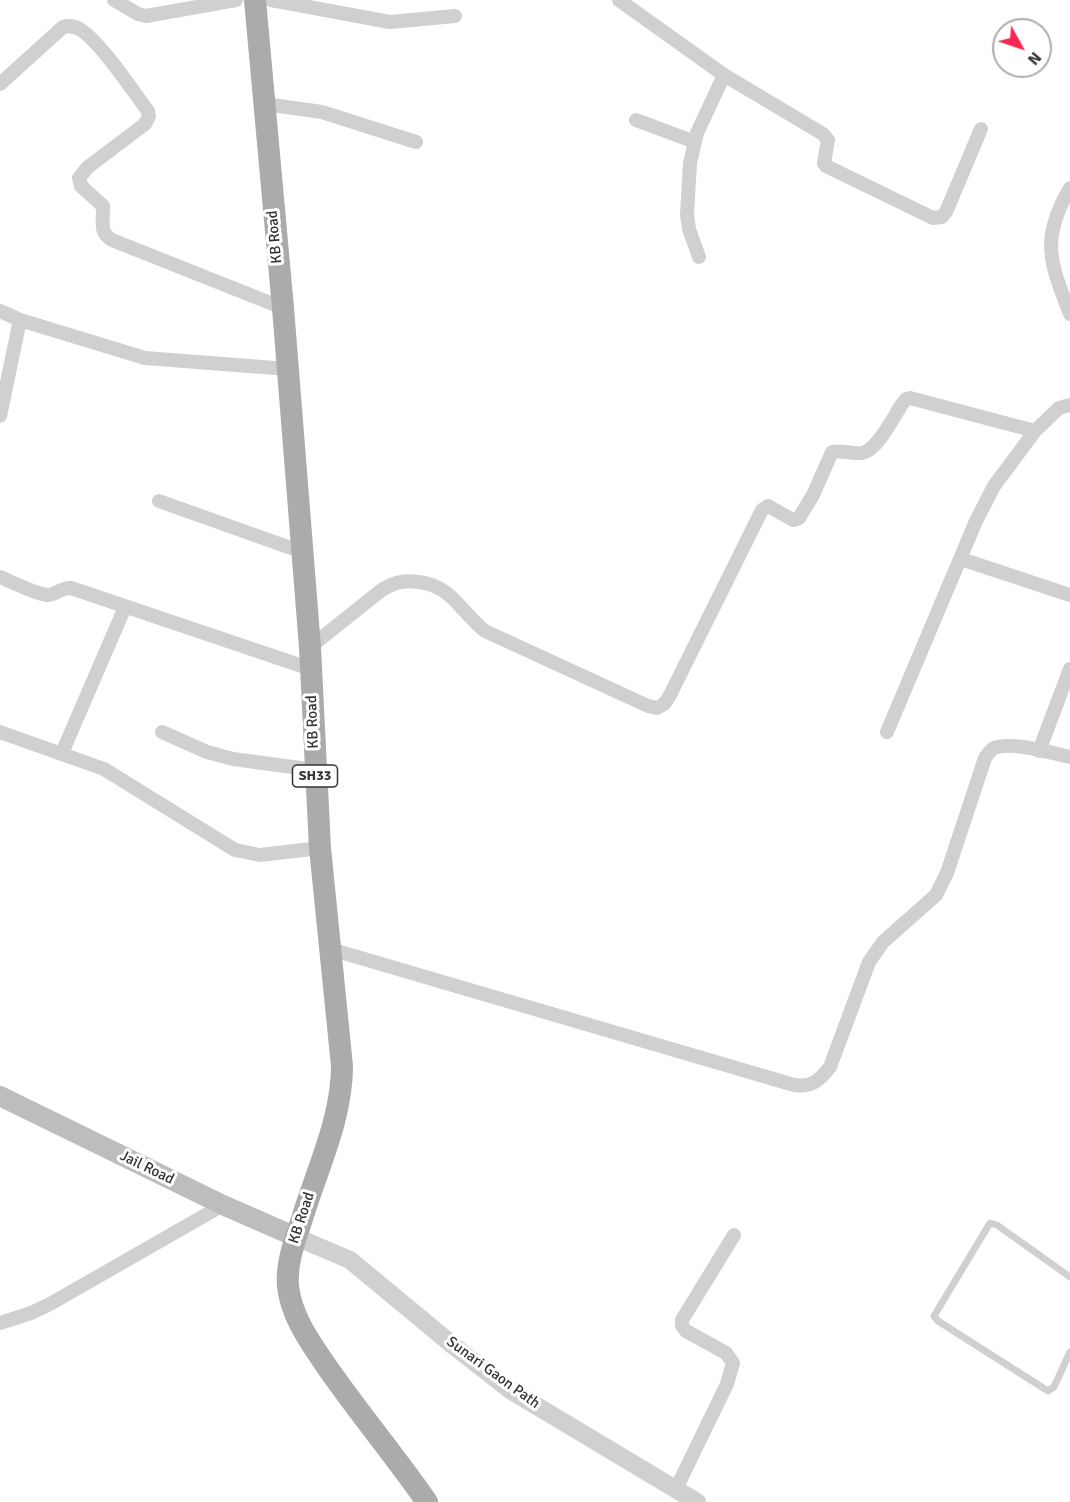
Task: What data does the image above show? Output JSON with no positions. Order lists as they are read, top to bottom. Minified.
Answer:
{"streets":{"main road":["KB Road","SH33","Jail Road"],"street":["Sunari Gaon Path"]},"crossings":[["KB Road","Jail Road"],["KB Road","Sunari Gaon Path"],["Jail Road","Sunari Gaon Path"]],"north":"bottom right"}
